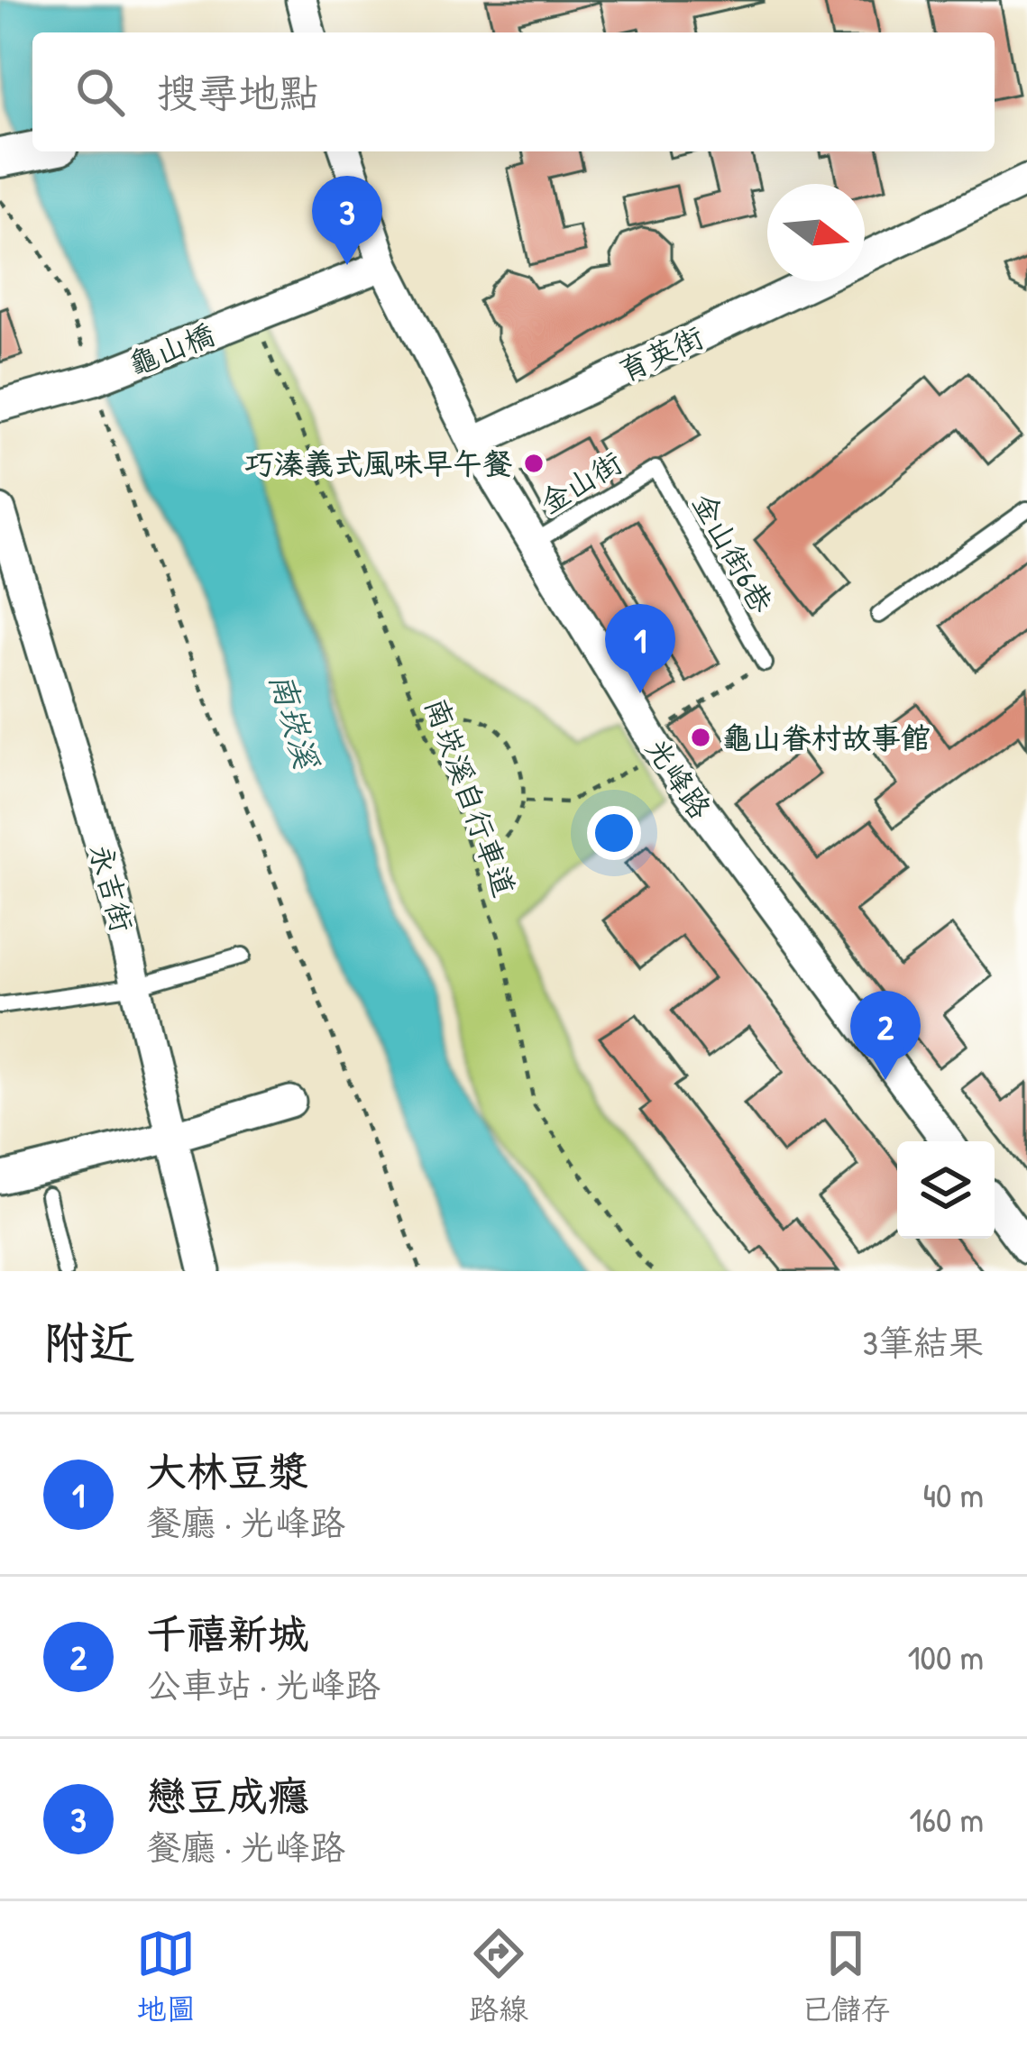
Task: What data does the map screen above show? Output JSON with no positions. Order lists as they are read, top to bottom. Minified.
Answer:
{"streets":{"street":["龜山橋","育英街","光峰路","永吉街"],"lane":["金山街","金山街6巷"],"path":["南崁溪自行車道"]},"crossings":[["龜山橋","南崁溪自行車道"],["育英街","光峰路"],["金山街","金山街6巷"],["金山街","光峰路"]],"water":["南崁溪"],"places":["巧溱義式風味早午餐","龜山眷村故事館"],"north":"right","page":{"search":"搜尋地點","pins":["3","1","2"],"heading":["附近","3筆結果"],"list":[{"mark":"1","name":"大林豆漿","note":"餐廳 · 光峰路","value":"40 m"},{"mark":"2","name":"千禧新城","note":"公車站 · 光峰路","value":"100 m"},{"mark":"3","name":"戀豆成癮","note":"餐廳 · 光峰路","value":"160 m"}],"nav":["地圖","路線","已儲存"]}}
